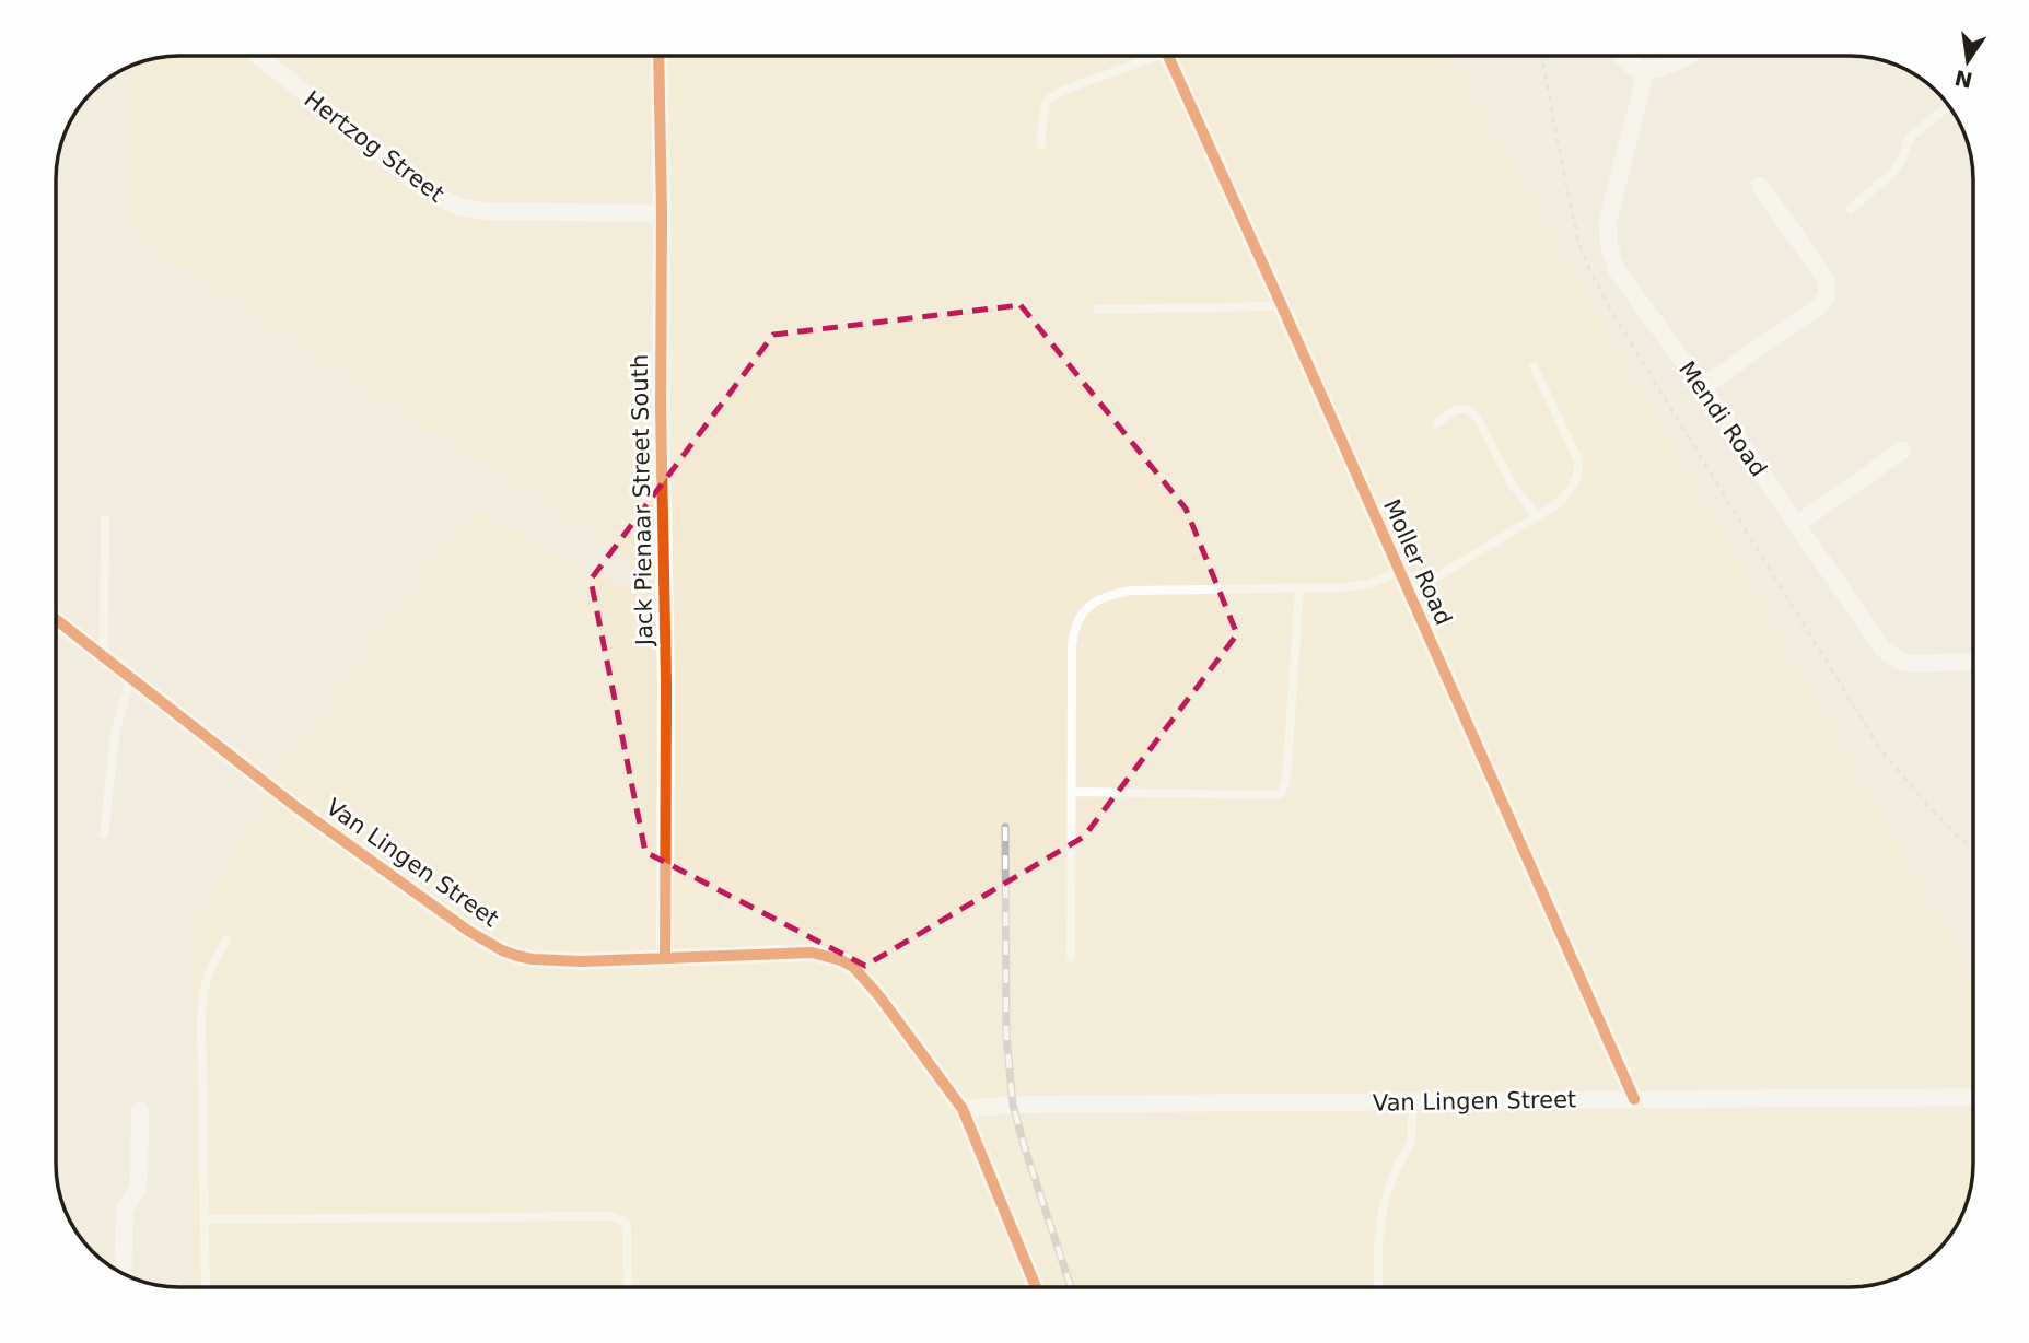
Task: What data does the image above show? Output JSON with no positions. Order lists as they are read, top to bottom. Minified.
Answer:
{"streets":{"street":["Hertzog Street","Mendi Road","Jack Pienaar Street South","Moller Road","Van Lingen Street"]},"crossings":[["Hertzog Street","Jack Pienaar Street South"],["Jack Pienaar Street South","Van Lingen Street"],["Moller Road","Van Lingen Street"]],"north":"bottom"}
